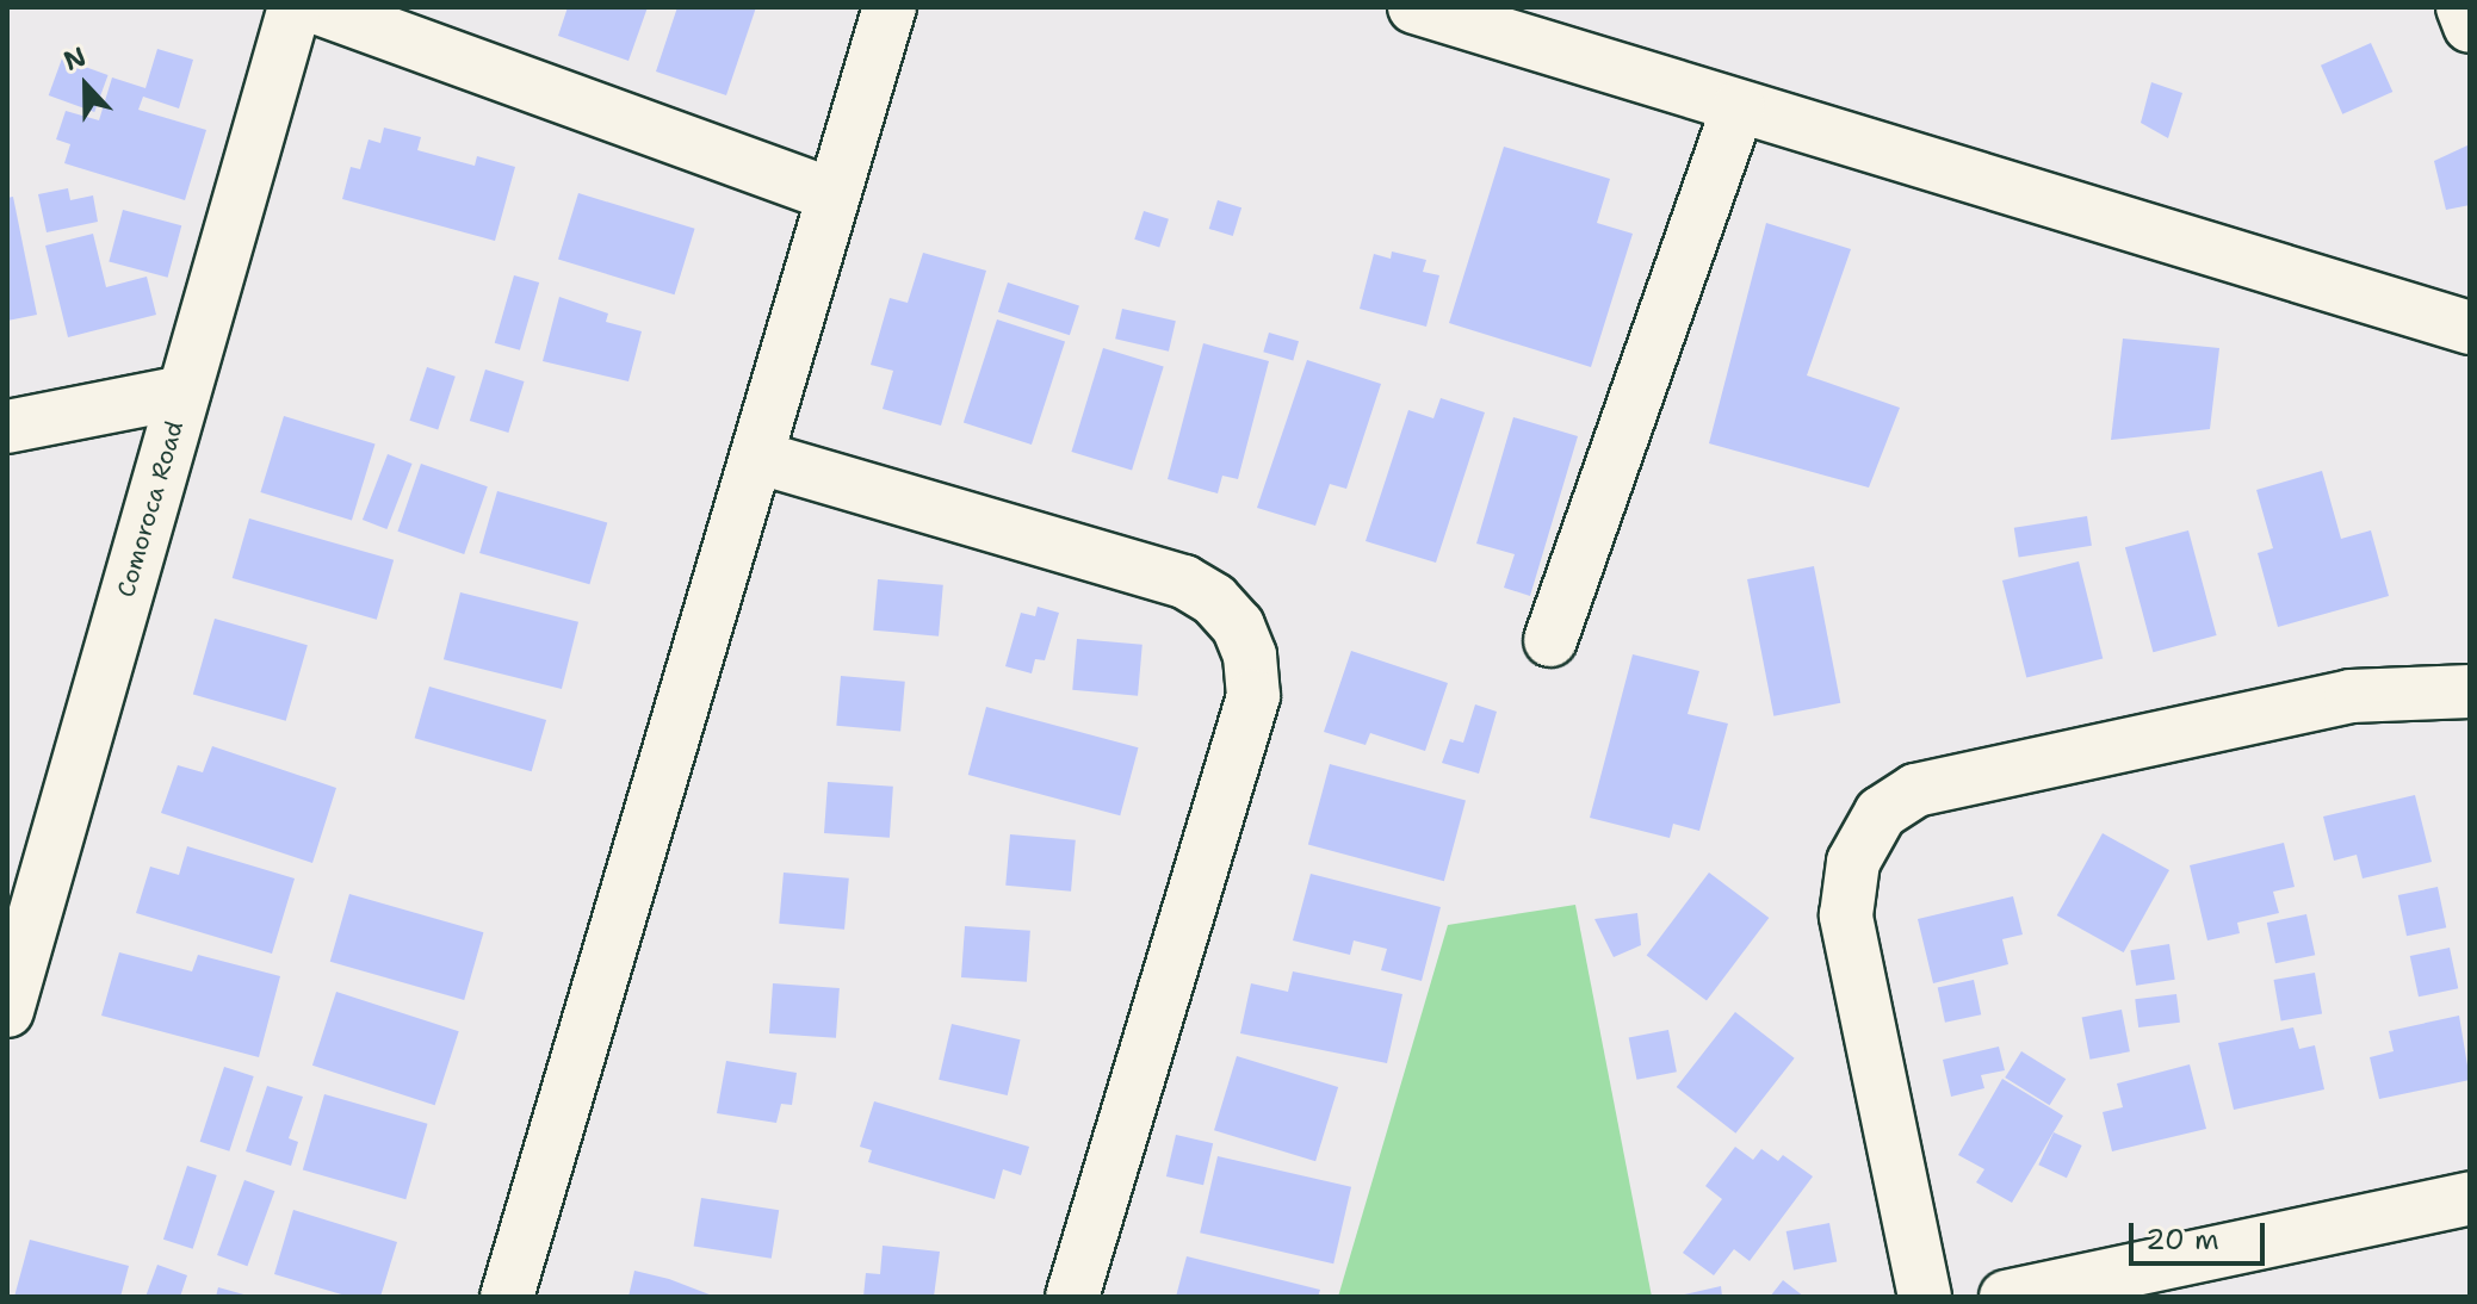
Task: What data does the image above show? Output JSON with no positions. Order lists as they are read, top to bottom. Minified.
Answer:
{"streets":{"street":["Comoroca Road"]},"scale_bar":"20 m","north":"top"}
